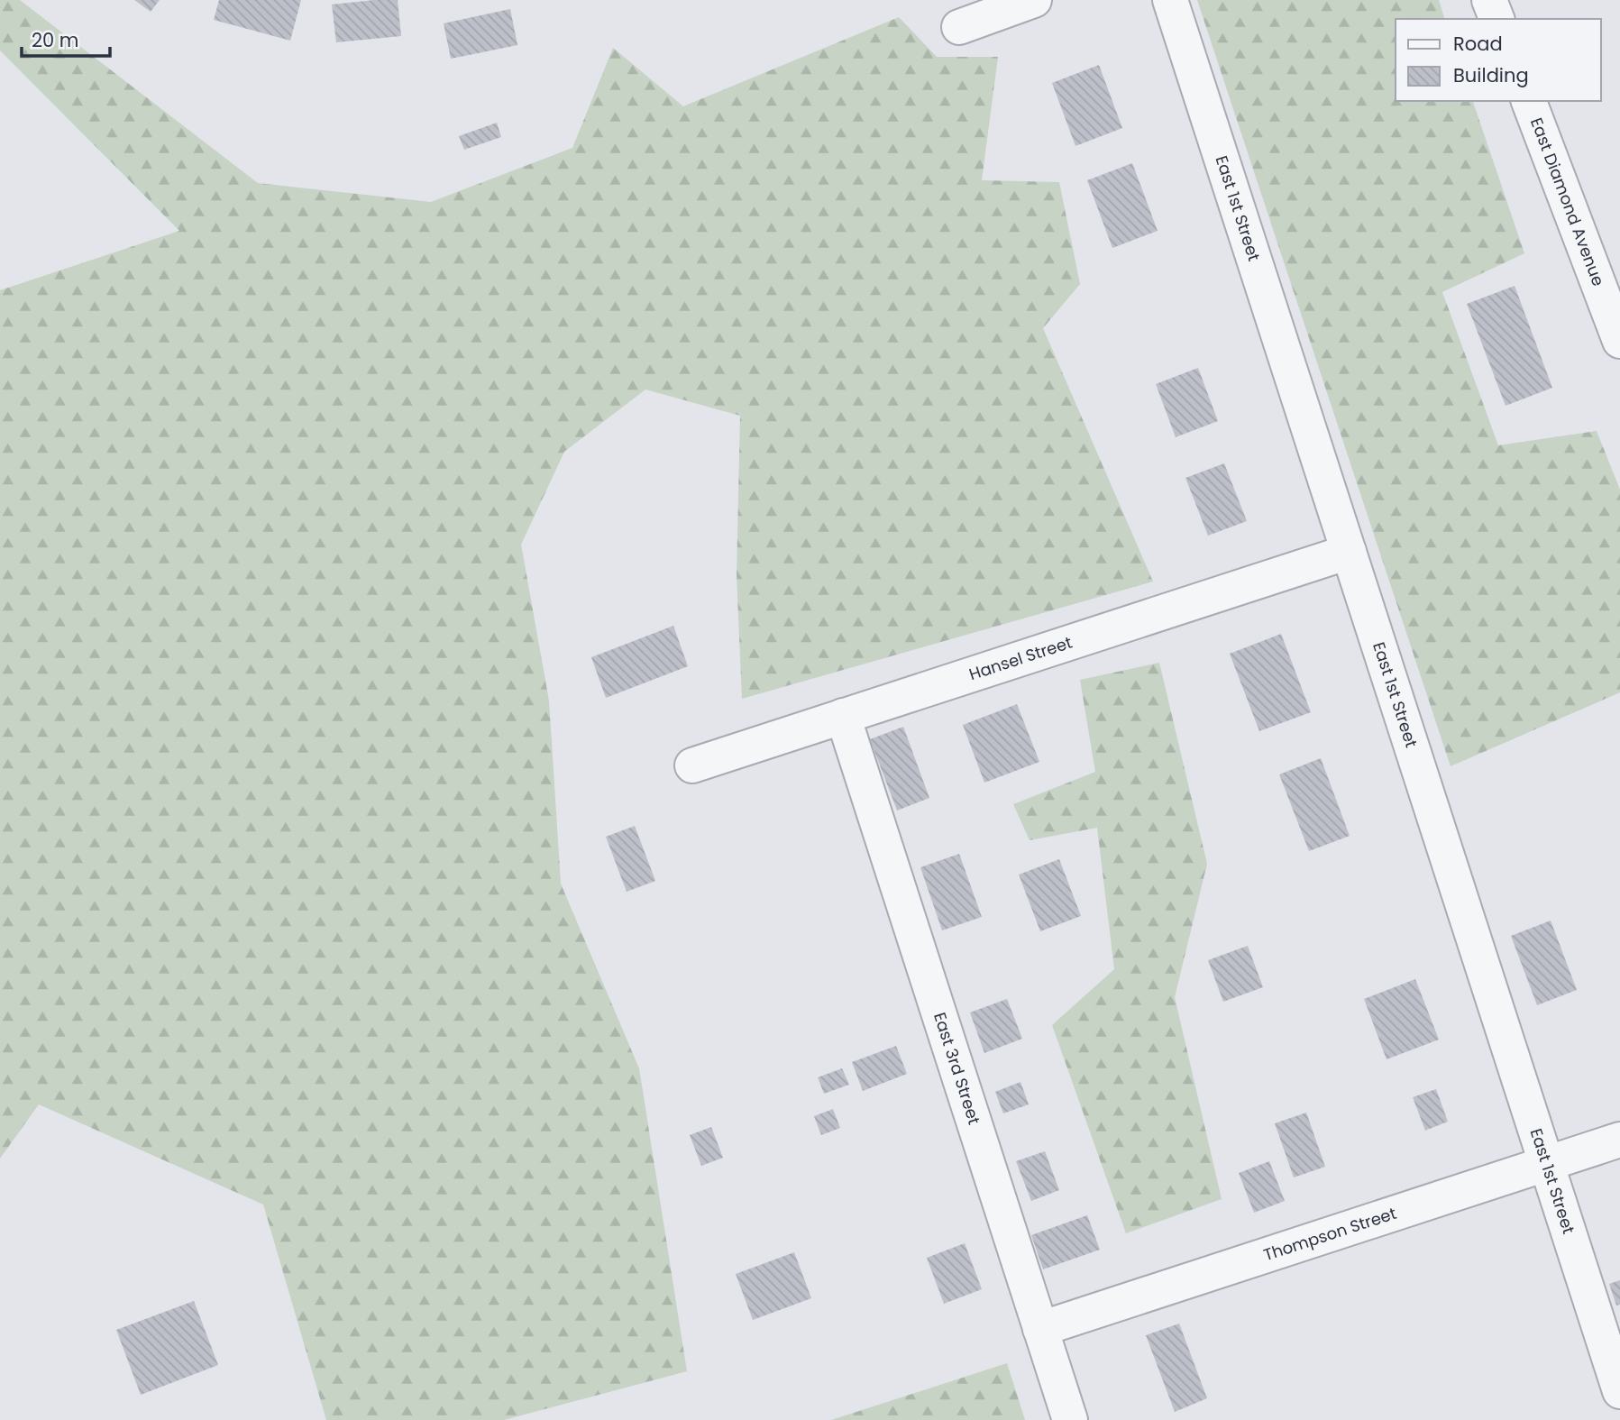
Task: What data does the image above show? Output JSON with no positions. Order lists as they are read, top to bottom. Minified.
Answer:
{"streets":{"street":["East Diamond Avenue","East 1st Street","Hansel Street","East 3rd Street","Thompson Street"]},"crossings":[["East 1st Street","Hansel Street"],["East 1st Street","Thompson Street"],["Hansel Street","East 3rd Street"],["East 3rd Street","Thompson Street"]],"legend":["Road","Building"],"scale_bar":"20 m"}
